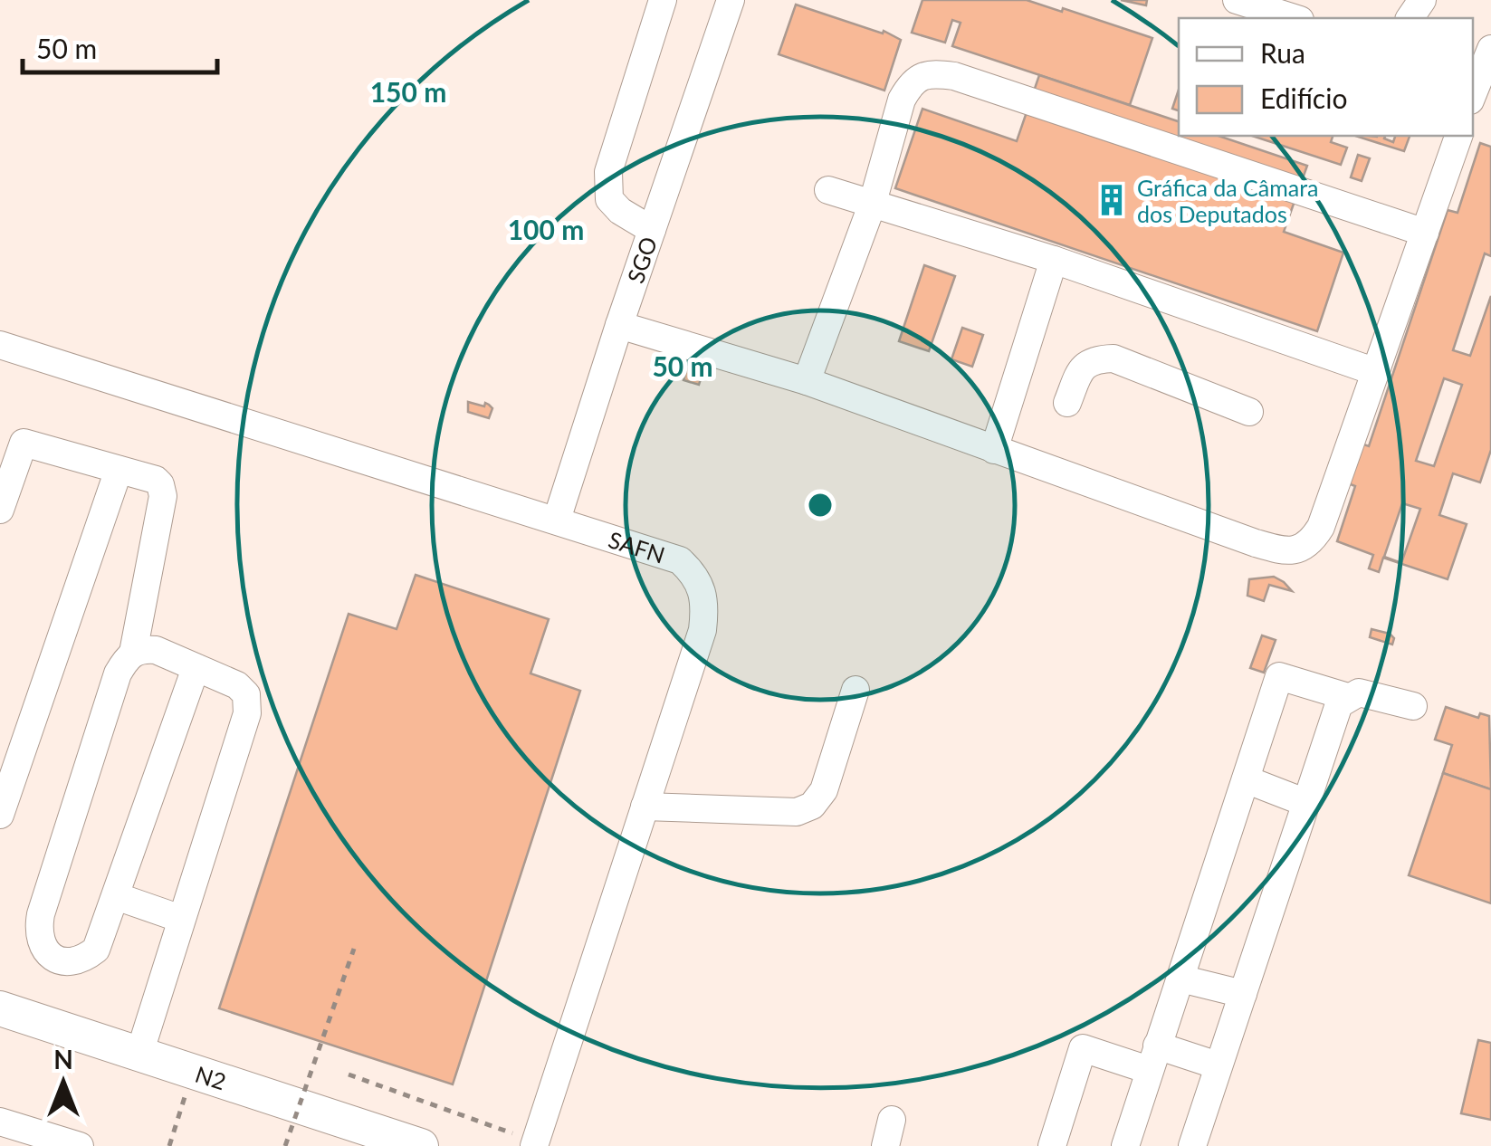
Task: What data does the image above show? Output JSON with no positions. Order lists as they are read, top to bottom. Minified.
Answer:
{"streets":{"main road":["N2"],"street":["SGO","SAFN"]},"crossings":[["SGO","SAFN"]],"places":{"building":["Gráfica da Câmara dos Deputados"]},"legend":["Rua","Edifício"],"scale_bar":"50 m","north":"top","rings":["150 m","100 m","50 m"]}
